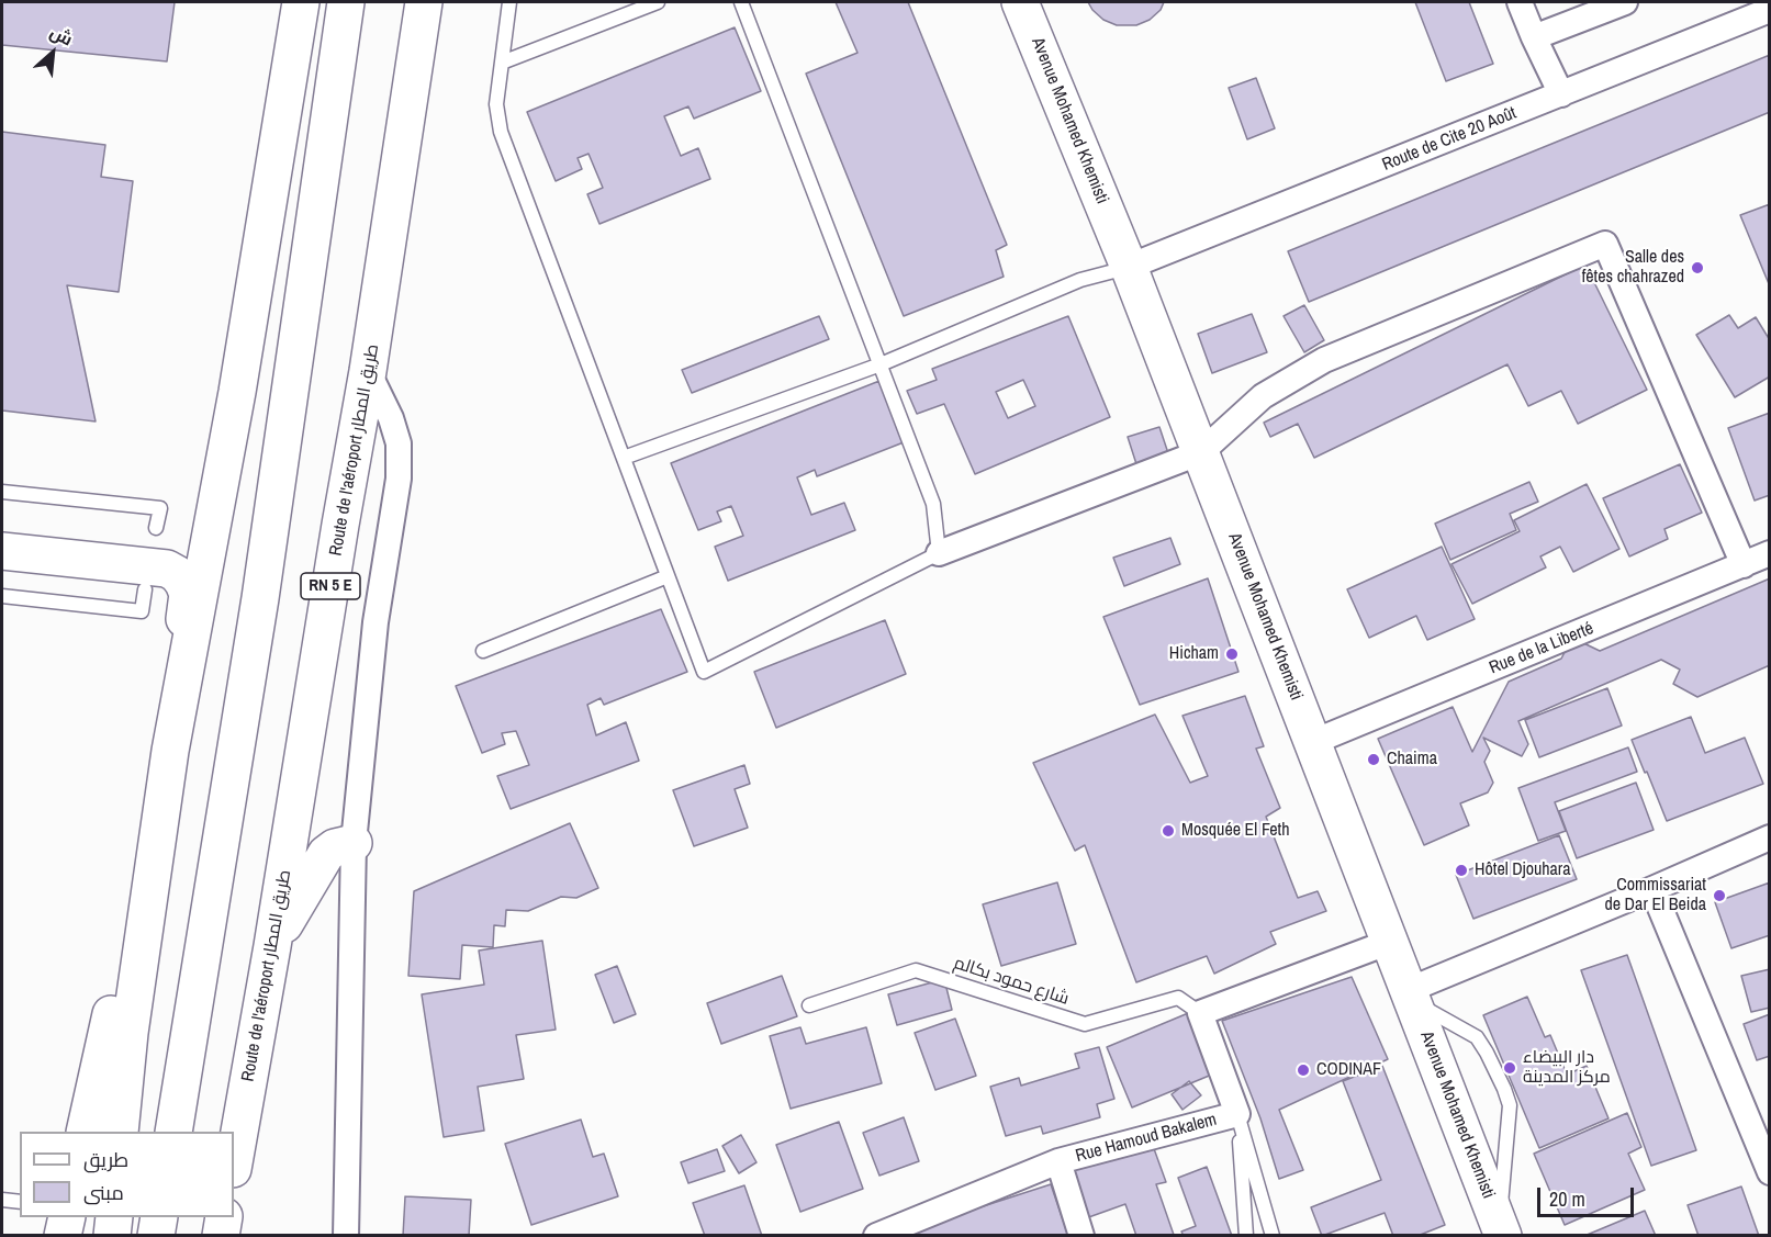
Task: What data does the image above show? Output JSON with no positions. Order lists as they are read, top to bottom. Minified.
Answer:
{"streets":{"main road":["Avenue Mohamed Khemisti","Route de l'aéroport طريق المطار","RN 5 E"],"street":["Route de Cite 20 Août","Rue de la Liberté","Rue Hamoud Bakalem"],"lane":["شارع حمود بكالم"]},"crossings":[["Avenue Mohamed Khemisti","Route de Cite 20 Août"],["Avenue Mohamed Khemisti","Rue de la Liberté"],["شارع حمود بكالم","Rue Hamoud Bakalem"]],"places":["Salle des fêtes chahrazed","Hicham","Chaima","Mosquée El Feth","Hôtel Djouhara","Commissariat de Dar El Beida","دار البيضاء مركز المدينة","CODINAF"],"legend":["طريق","مبنى"],"scale_bar":"20 m","north":"top right"}
